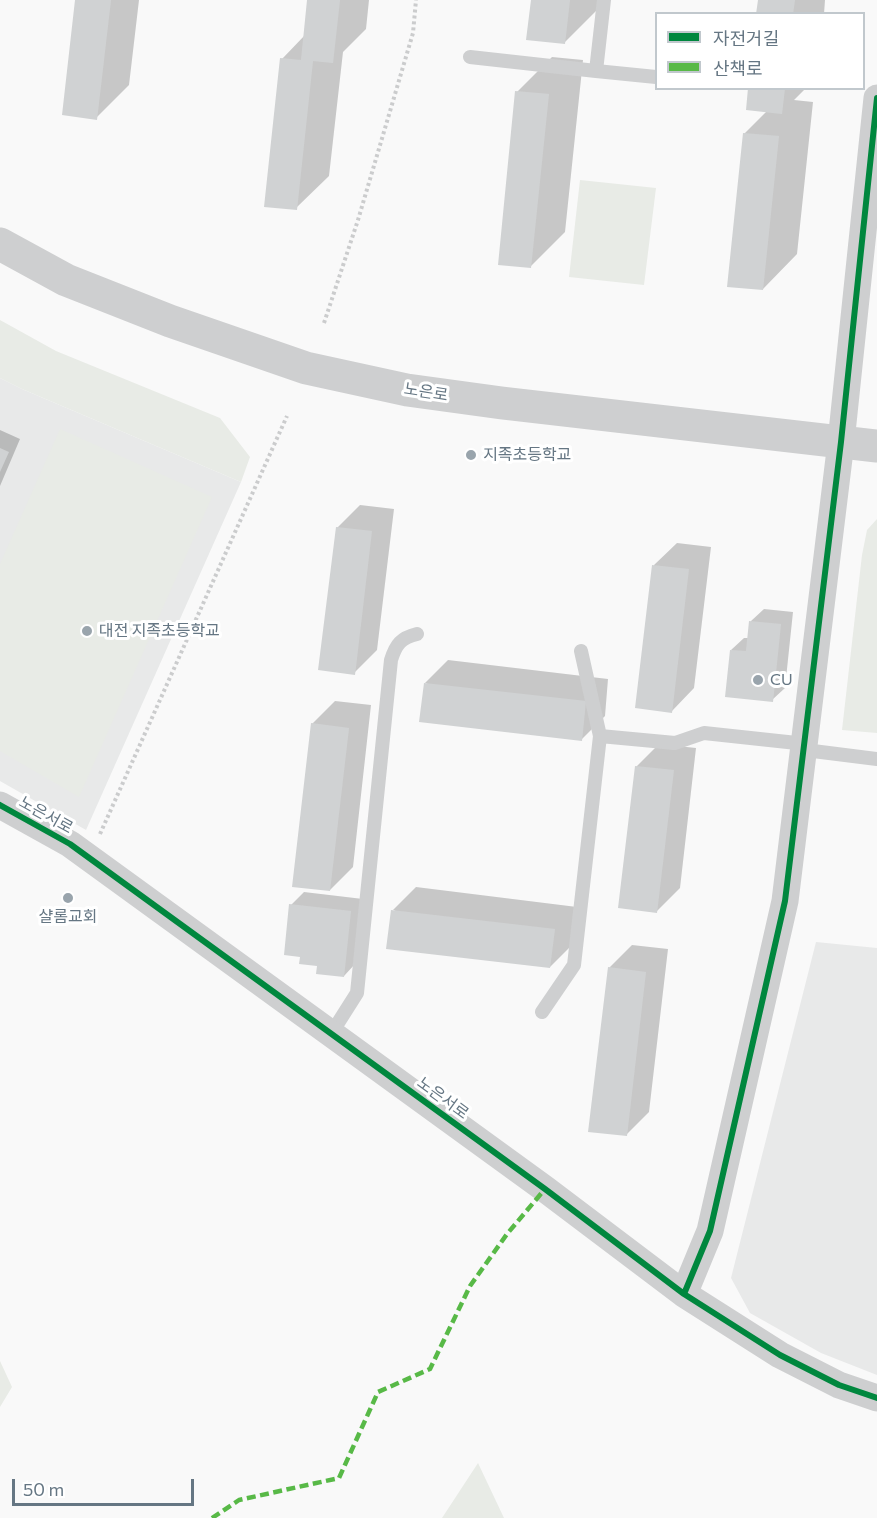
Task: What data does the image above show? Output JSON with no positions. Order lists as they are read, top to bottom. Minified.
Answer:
{"streets":{"street":["노은로","노은서로"]},"places":["지족초등학교","대전 지족초등학교","CU","샬롬교회"],"legend":["자전거길","산책로"],"scale_bar":"50 m"}
